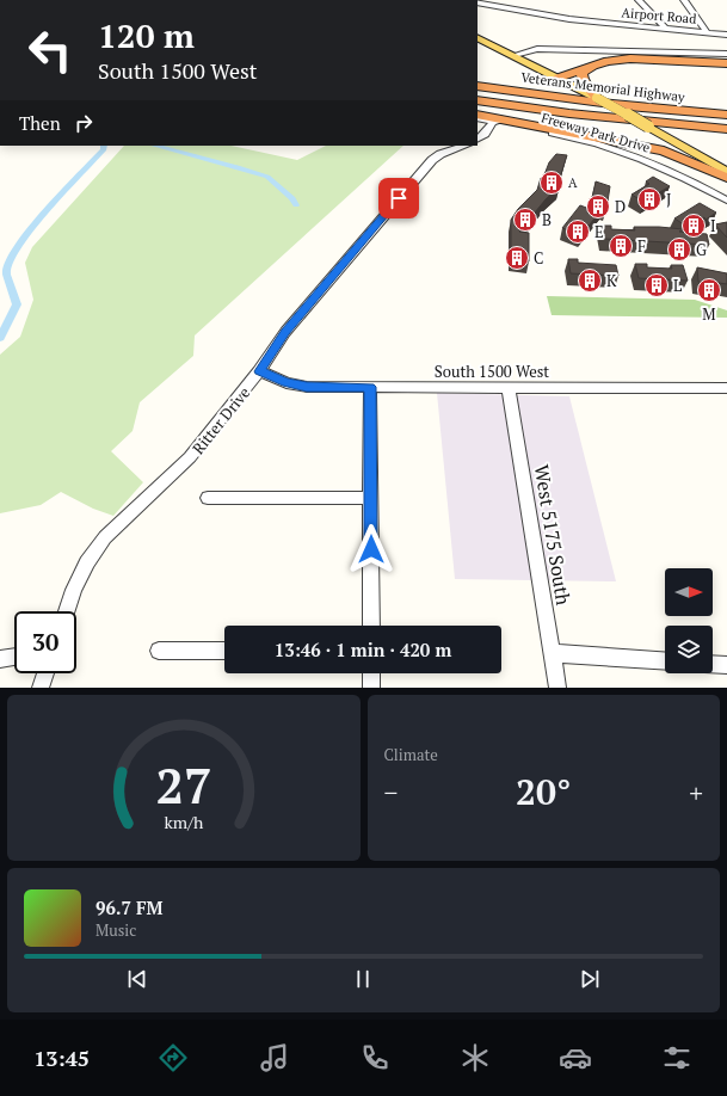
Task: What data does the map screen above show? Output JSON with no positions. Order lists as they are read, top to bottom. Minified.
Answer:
{"streets":{"highway":["Veterans Memorial Highway"],"street":["Airport Road","Freeway Park Drive","South 1500 West","Ritter Drive","West 5175 South"]},"crossings":[["South 1500 West","Ritter Drive"],["South 1500 West","West 5175 South"]],"places":{"building":["A","J","D","B","I","E","F","G","C","K","L","M"]},"north":"right","page":{"turn":["120 m","South 1500 West"],"then":"Then","limit":"30","trip":"13:46 · 1 min · 420 m","tile":"Climate","heat":["−","20°","+"],"song":["96.7 FM","Music"],"tabs":"13:45","gauge":["27","km/h"]}}
